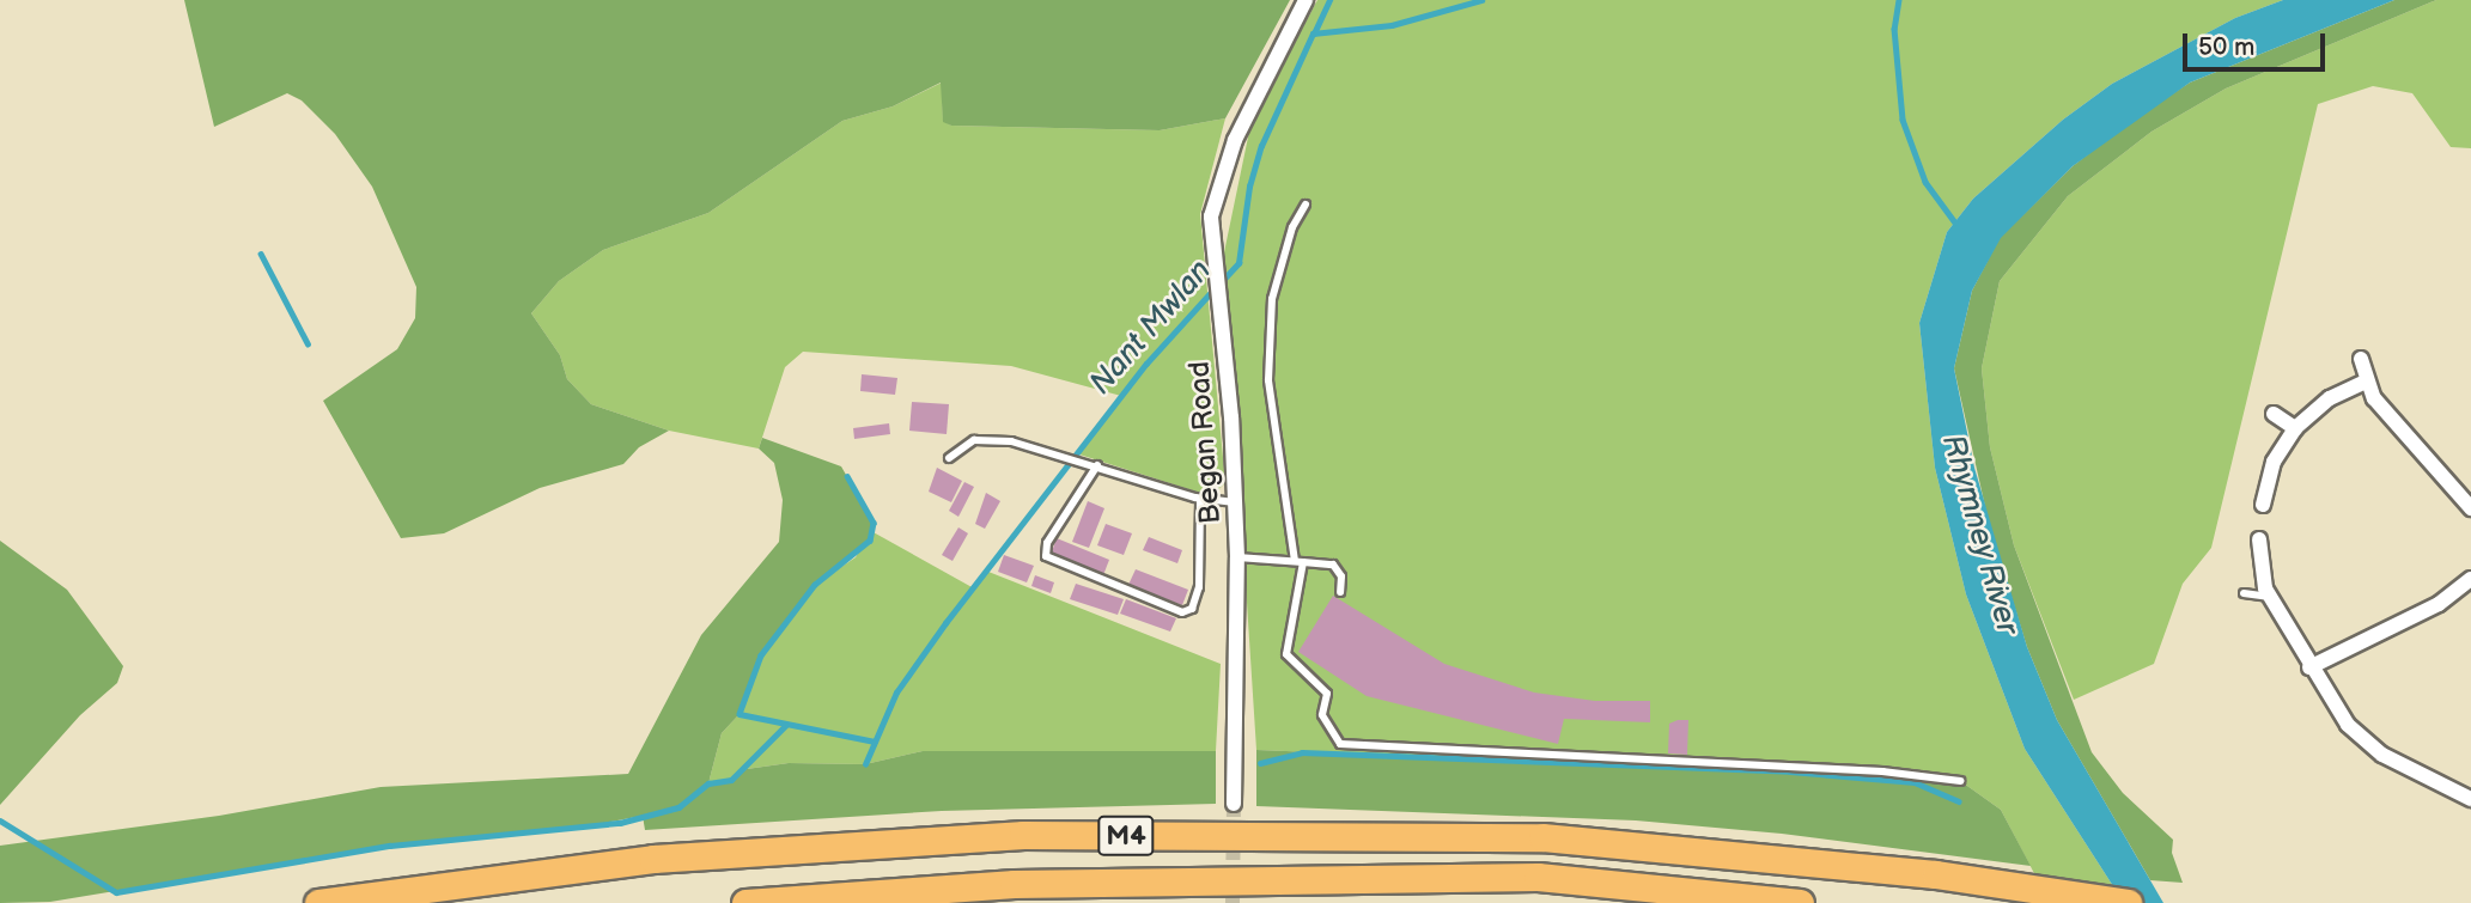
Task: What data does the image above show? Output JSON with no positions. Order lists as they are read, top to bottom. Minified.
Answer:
{"streets":{"highway":["M4"],"street":["Began Road"]},"water":["Nant Mwlan","Rhymney River"],"scale_bar":"50 m"}
